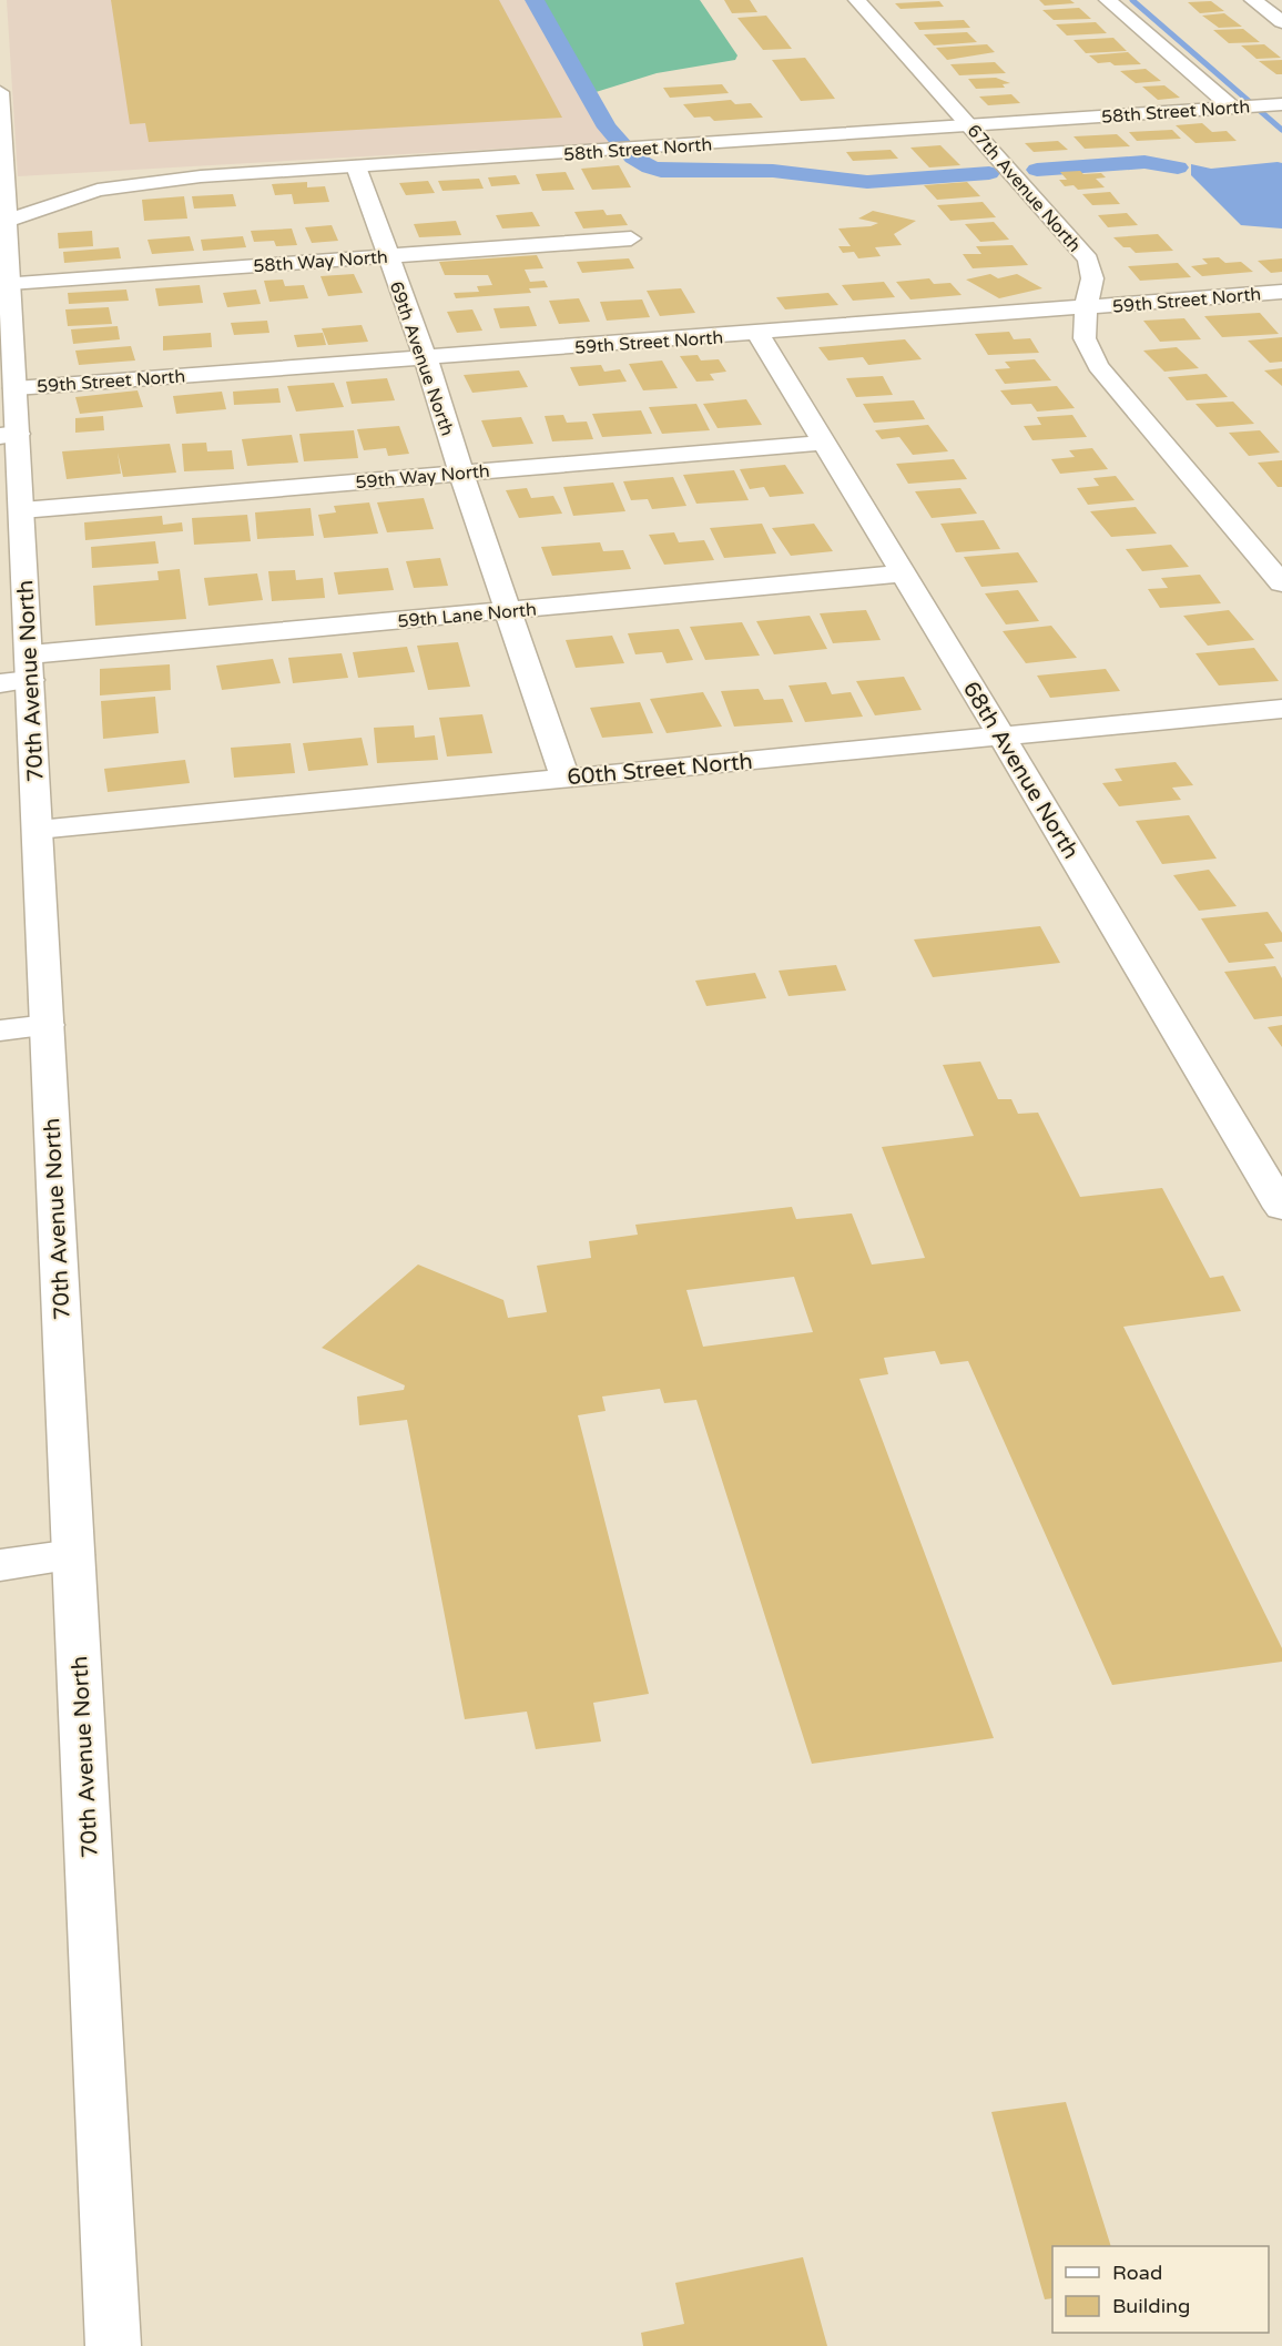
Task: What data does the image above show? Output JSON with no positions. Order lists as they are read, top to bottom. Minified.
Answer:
{"streets":{"street":["58th Street North","67th Avenue North","58th Way North","59th Street North","69th Avenue North","59th Way North","59th Lane North","70th Avenue North","60th Street North","68th Avenue North"]},"crossings":[["58th Street North","67th Avenue North"],["58th Street North","69th Avenue North"],["58th Street North","70th Avenue North"],["67th Avenue North","59th Street North"],["58th Way North","69th Avenue North"],["58th Way North","70th Avenue North"],["59th Street North","69th Avenue North"],["59th Street North","70th Avenue North"],["59th Street North","68th Avenue North"],["69th Avenue North","59th Way North"],["69th Avenue North","59th Lane North"],["69th Avenue North","60th Street North"],["59th Way North","70th Avenue North"],["59th Way North","68th Avenue North"],["59th Lane North","70th Avenue North"],["59th Lane North","68th Avenue North"],["70th Avenue North","60th Street North"],["60th Street North","68th Avenue North"]],"legend":["Road","Building"]}
